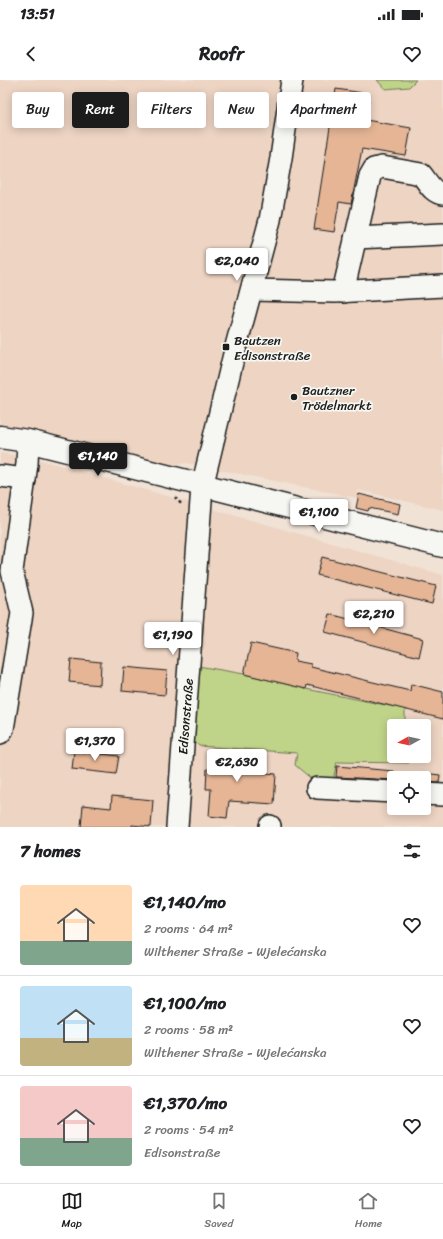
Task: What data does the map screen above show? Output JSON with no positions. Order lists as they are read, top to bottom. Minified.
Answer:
{"streets":{"street":["Edisonstraße"]},"places":{"transit":["Bautzen Edisonstraße"],"other":["Bautzner Trödelmarkt"]},"north":"left","page":{"status":"13:51","header":"Roofr","chip":["Buy","Rent","Filters","New","Apartment"],"price":["€2,040","€1,140","€1,100","€2,210","€1,190","€1,370","€2,630"],"heading":"7 homes","list":[{"name":"€1,140/mo","note":"2 rooms · 64 m² · Wilthener Straße - Wjelećanska"},{"name":"€1,100/mo","note":"2 rooms · 58 m² · Wilthener Straße - Wjelećanska"},{"name":"€1,370/mo","note":"2 rooms · 54 m² · Edisonstraße"}],"tabs":["Map","Saved","Home"]}}
